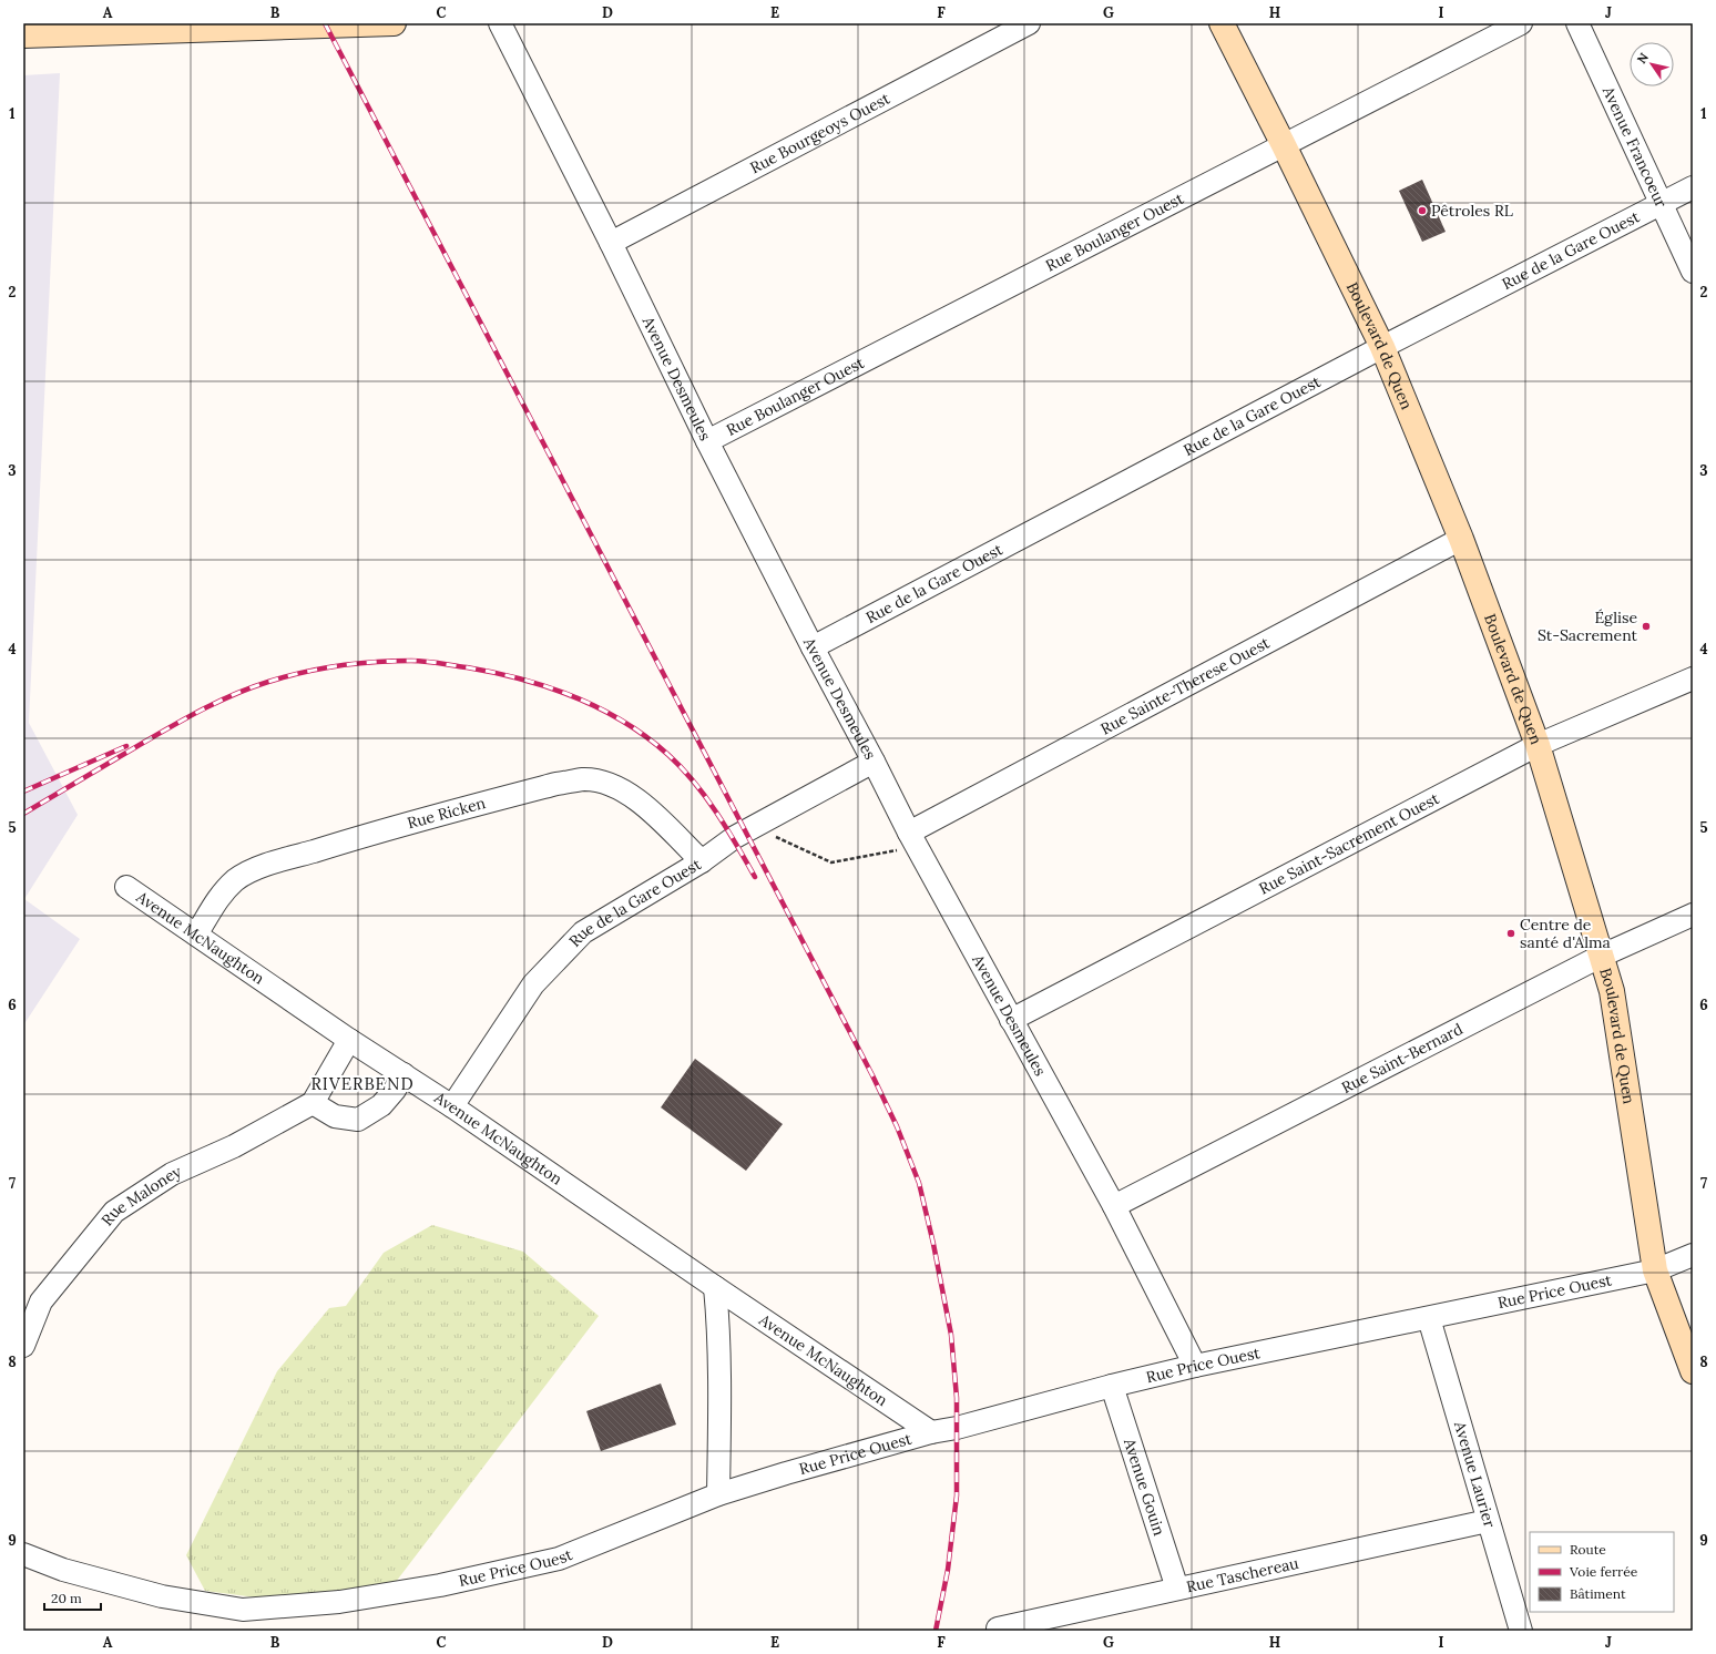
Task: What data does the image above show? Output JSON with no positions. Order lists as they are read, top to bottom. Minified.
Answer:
{"streets":{"street":["Rue Bourgeoys Ouest","Avenue Francoeur","Rue Boulanger Ouest","Rue de la Gare Ouest","Boulevard de Quen","Avenue Desmeules","Rue Sainte-Therese Ouest","Rue Ricken","Rue Saint-Sacrement Ouest","Avenue McNaughton","Rue Saint-Bernard","Rue Maloney","Rue Price Ouest","Avenue Laurier","Avenue Gouin","Rue Taschereau"]},"crossings":[["Rue Bourgeoys Ouest","Avenue Desmeules"],["Avenue Francoeur","Rue de la Gare Ouest"],["Rue Boulanger Ouest","Boulevard de Quen"],["Rue Boulanger Ouest","Avenue Desmeules"],["Rue de la Gare Ouest","Boulevard de Quen"],["Rue de la Gare Ouest","Avenue Desmeules"],["Rue de la Gare Ouest","Rue Ricken"],["Rue de la Gare Ouest","Avenue McNaughton"],["Boulevard de Quen","Rue Sainte-Therese Ouest"],["Boulevard de Quen","Rue Saint-Sacrement Ouest"],["Boulevard de Quen","Rue Saint-Bernard"],["Boulevard de Quen","Rue Price Ouest"],["Avenue Desmeules","Rue Sainte-Therese Ouest"],["Avenue Desmeules","Rue Saint-Sacrement Ouest"],["Avenue Desmeules","Rue Saint-Bernard"],["Avenue Desmeules","Rue Price Ouest"],["Rue Ricken","Avenue McNaughton"],["Avenue McNaughton","Rue Price Ouest"],["Rue Price Ouest","Avenue Laurier"],["Rue Price Ouest","Avenue Gouin"],["Avenue Laurier","Rue Taschereau"],["Avenue Gouin","Rue Taschereau"]],"districts":["RIVERBEND"],"places":["Pêtroles RL","Église St-Sacrement","Centre de santé d'Alma"],"legend":["Route","Voie ferrée","Bâtiment"],"scale_bar":"20 m","north":"top left","grid":{"columns":["A","B","C","D","E","F","G","H","I","J"],"rows":["1","2","3","4","5","6","7","8","9"]}}
